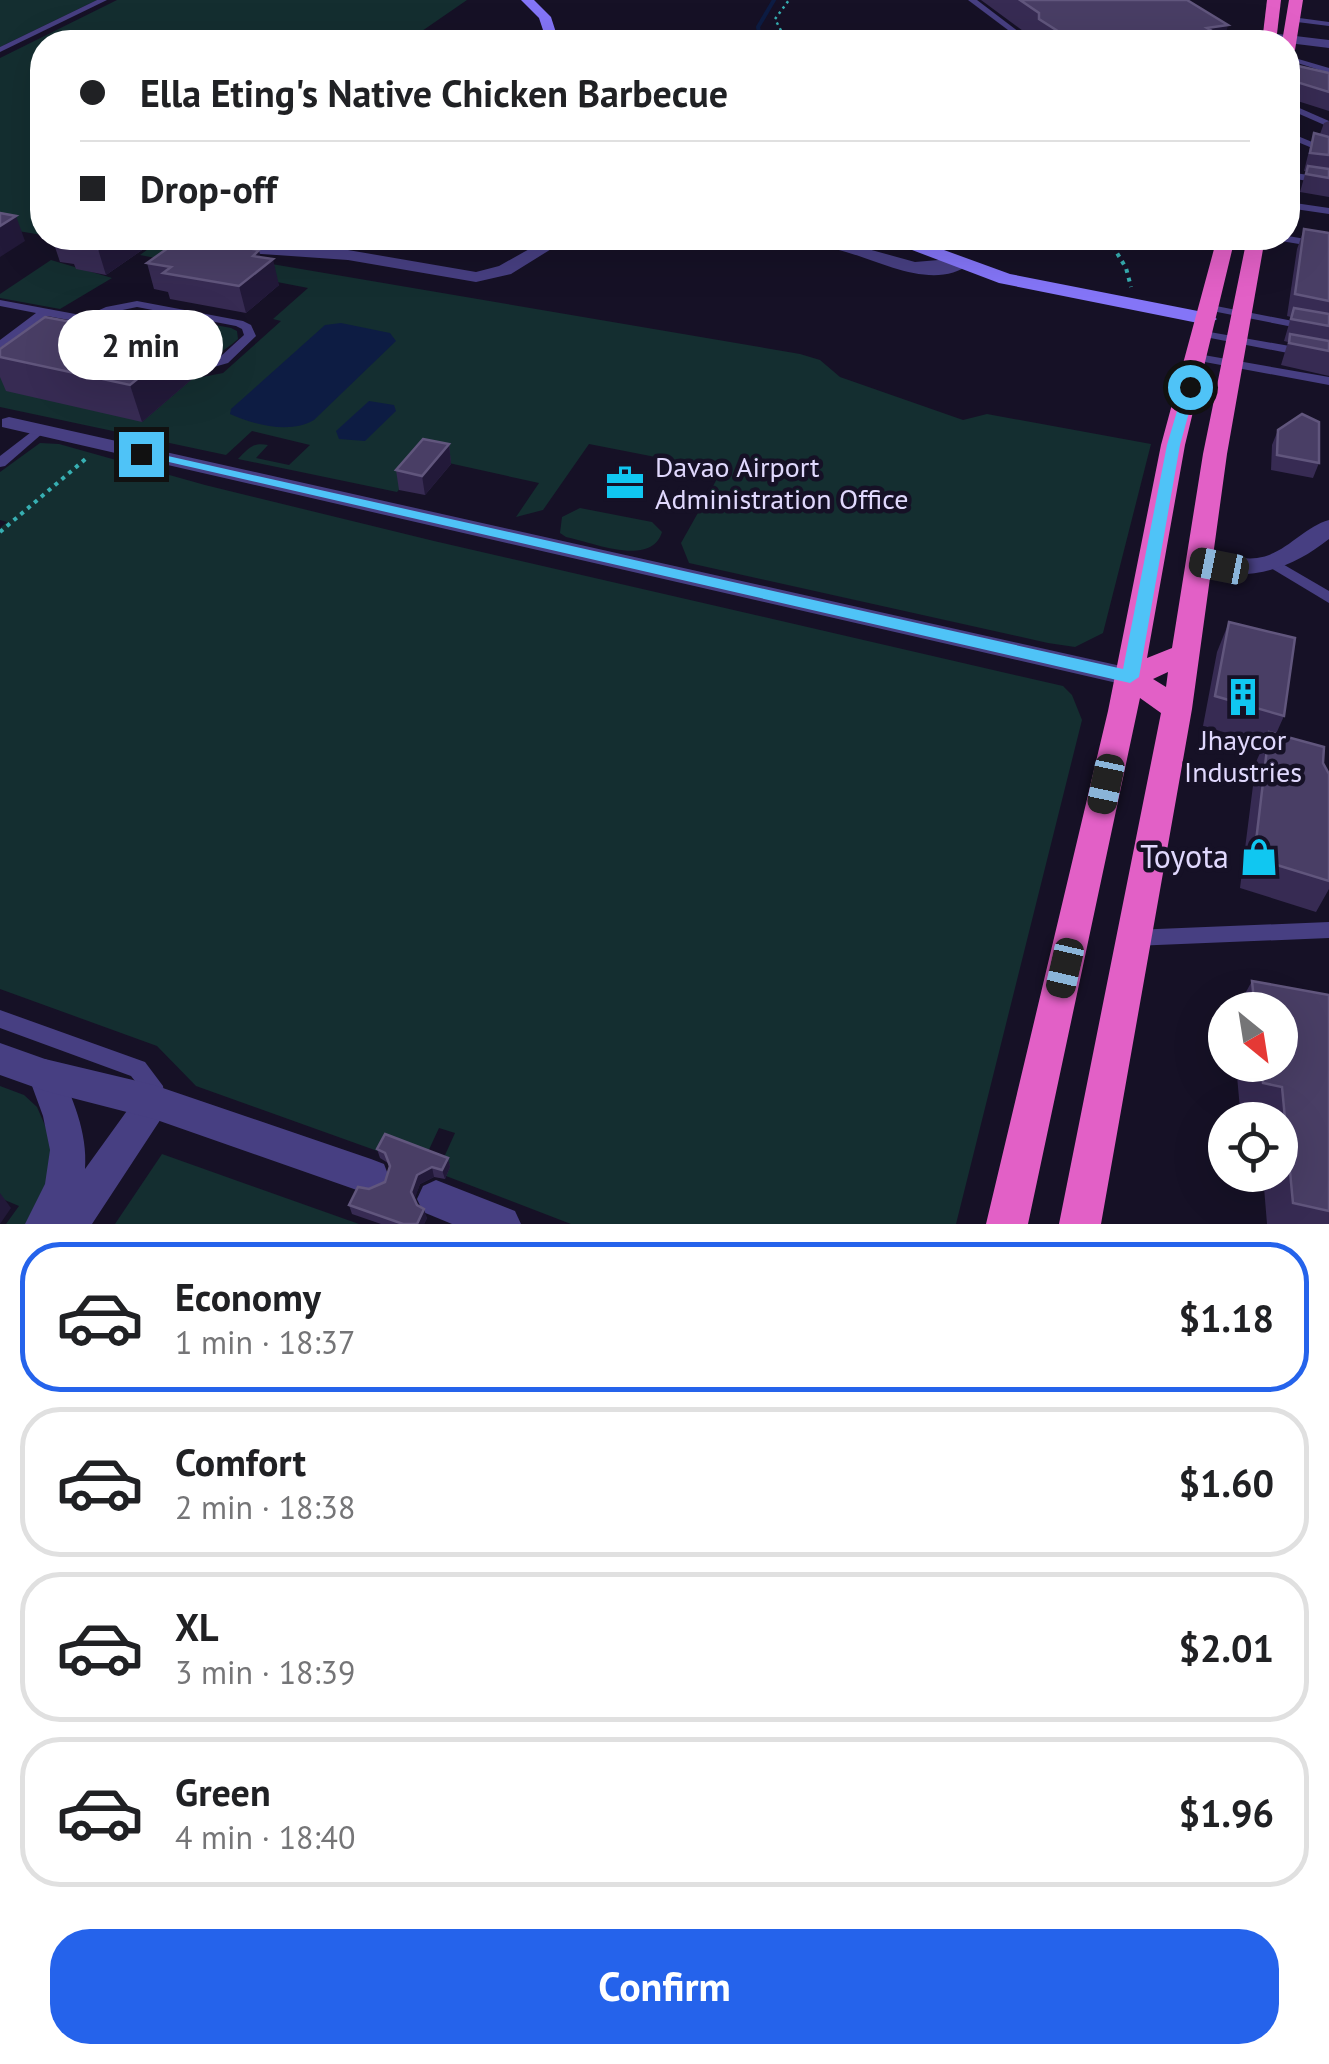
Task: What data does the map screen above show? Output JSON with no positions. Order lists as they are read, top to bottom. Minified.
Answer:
{"places":{"office":["Davao Airport Administration Office"],"building":["Jhaycor Industries"],"shop":["Toyota"]},"north":"bottom right","page":{"banner":["Ella Eting's Native Chicken Barbecue","Drop-off"],"bubble":"2 min","list":[{"name":"Economy","note":"1 min · 18:37","value":"$1.18"},{"name":"Comfort","note":"2 min · 18:38","value":"$1.60"},{"name":"XL","note":"3 min · 18:39","value":"$2.01"},{"name":"Green","note":"4 min · 18:40","value":"$1.96"}],"buttons":"Confirm"}}
